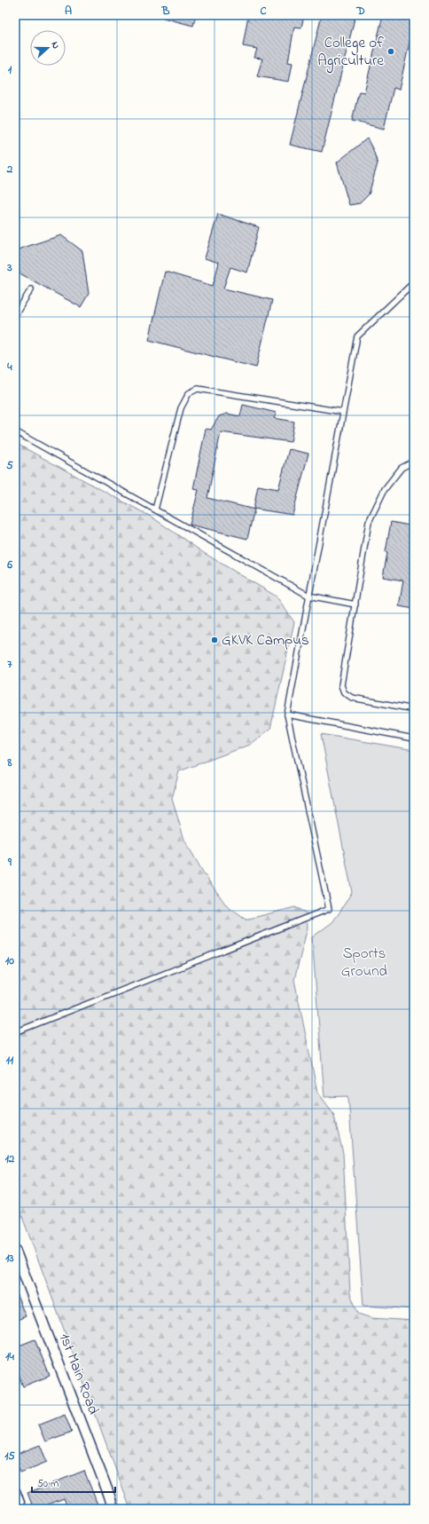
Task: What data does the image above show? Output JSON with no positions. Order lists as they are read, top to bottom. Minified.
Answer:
{"streets":{"street":["1st Main Road"]},"parks":["Sports Ground"],"places":["College of Agriculture","GKVK Campus"],"scale_bar":"50 m","north":"right","grid":{"columns":["A","B","C","D"],"rows":["1","2","3","4","5","6","7","8","9","10","11","12","13","14","15"]}}
